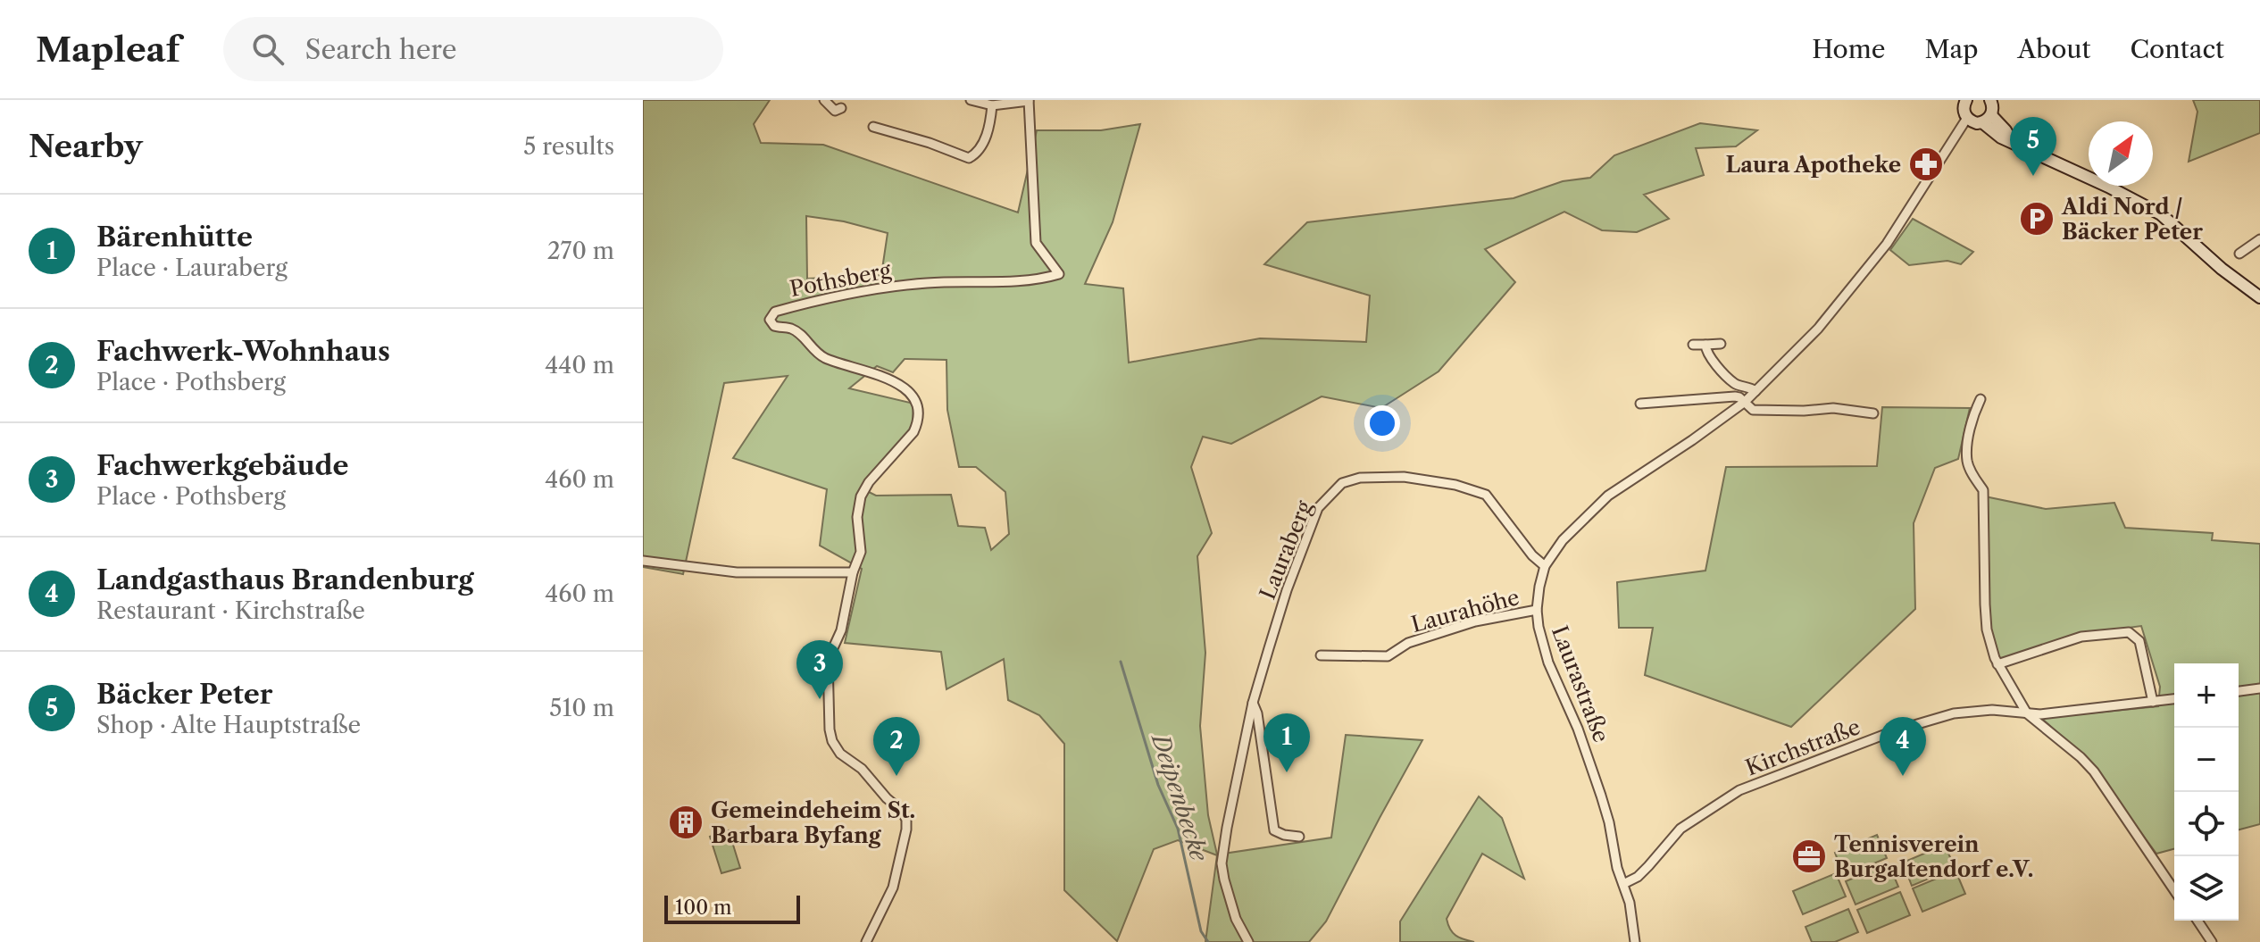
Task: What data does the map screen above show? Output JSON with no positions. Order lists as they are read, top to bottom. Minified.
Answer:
{"streets":{"street":["Pothsberg","Lauraberg","Laurahöhe","Laurastraße","Kirchstraße"]},"crossings":[["Lauraberg","Laurastraße"],["Laurahöhe","Laurastraße"],["Laurastraße","Kirchstraße"]],"water":["Deipenbecke"],"places":{"pharmacy":["Laura Apotheke"],"parking":["Aldi Nord / Bäcker Peter"],"building":["Gemeindeheim St. Barbara Byfang"],"office":["Tennisverein Burgaltendorf e.V."]},"scale_bar":"100 m","north":"top right","page":{"header":"Mapleaf","search":"Search here","nav":["Home","Map","About","Contact"],"heading":["Nearby","5 results"],"pins":["5","3","1","2","4"],"list":[{"mark":"1","name":"Bärenhütte","note":"Place · Lauraberg","value":"270 m"},{"mark":"2","name":"Fachwerk-Wohnhaus","note":"Place · Pothsberg","value":"440 m"},{"mark":"3","name":"Fachwerkgebäude","note":"Place · Pothsberg","value":"460 m"},{"mark":"4","name":"Landgasthaus Brandenburg","note":"Restaurant · Kirchstraße","value":"460 m"},{"mark":"5","name":"Bäcker Peter","note":"Shop · Alte Hauptstraße","value":"510 m"}],"map_buttons":["+","−"],"scale":"100 m"}}
